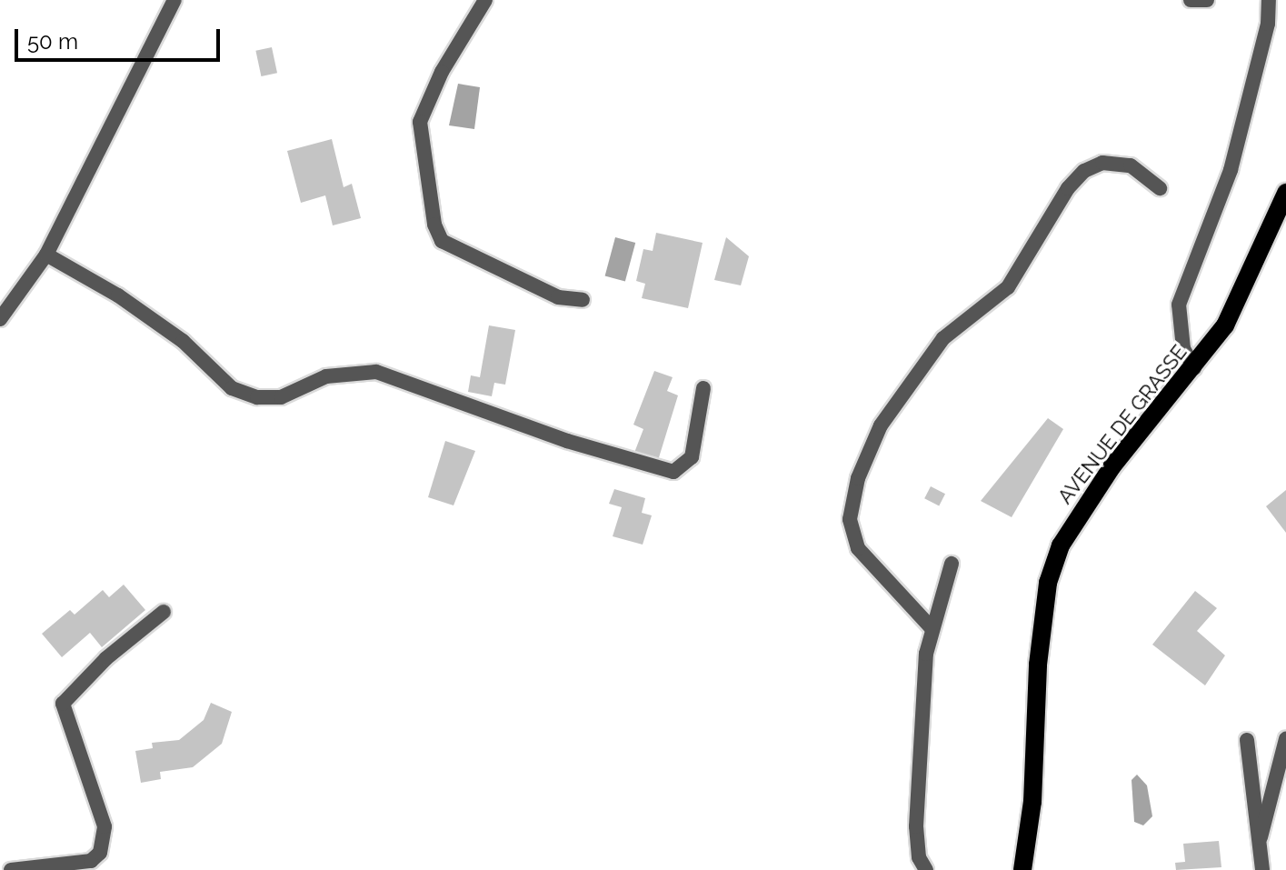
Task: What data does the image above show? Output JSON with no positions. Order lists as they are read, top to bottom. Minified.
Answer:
{"streets":{"main road":["AVENUE DE GRASSE"]},"scale_bar":"50 m"}
